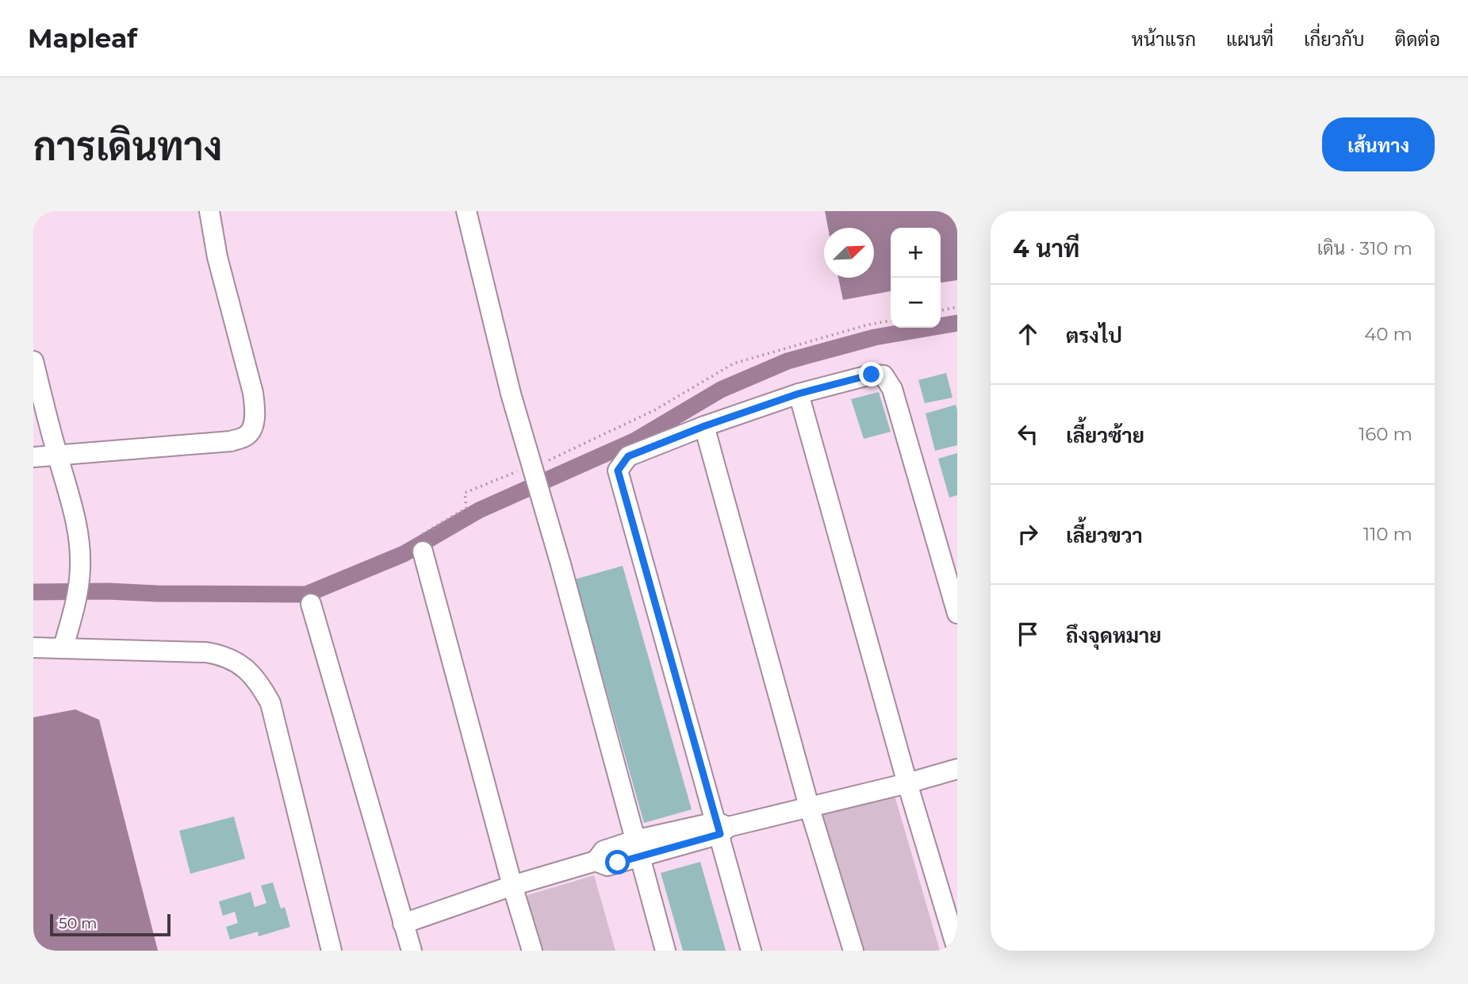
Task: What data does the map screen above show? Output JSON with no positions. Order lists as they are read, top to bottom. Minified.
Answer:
{"scale_bar":"50 m","north":"top right","page":{"header":"Mapleaf","nav":["หน้าแรก","แผนที่","เกี่ยวกับ","ติดต่อ"],"buttons":"เส้นทาง","title":"การเดินทาง","heading":["4 นาที","เดิน · 310 m"],"map_buttons":["+","−"],"list":[["ตรงไป","40 m"],["เลี้ยวซ้าย","160 m"],["เลี้ยวขวา","110 m"],"ถึงจุดหมาย"],"scale":"50 m"}}
